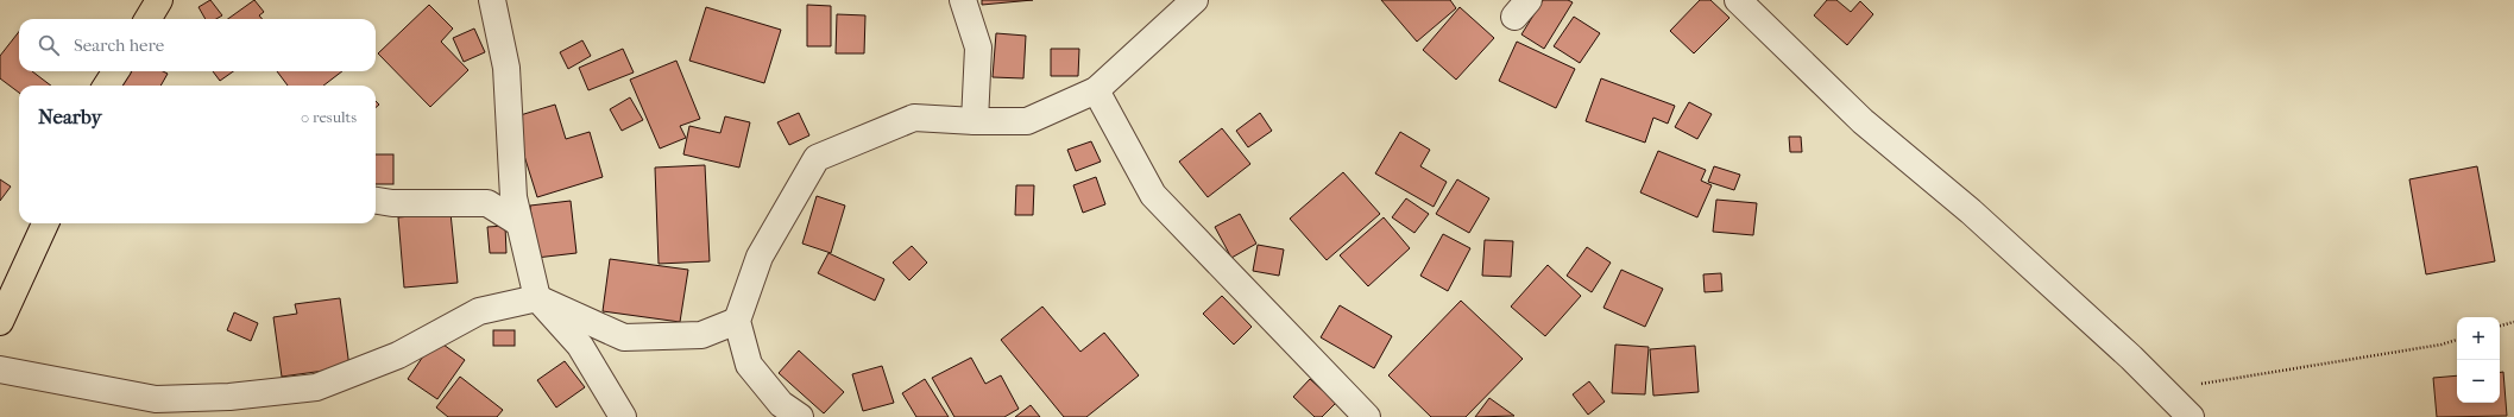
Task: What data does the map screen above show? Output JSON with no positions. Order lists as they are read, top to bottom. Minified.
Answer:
{"page":{"search":"Search here","heading":["Nearby","0 results"],"map_buttons":["+","−"]}}
